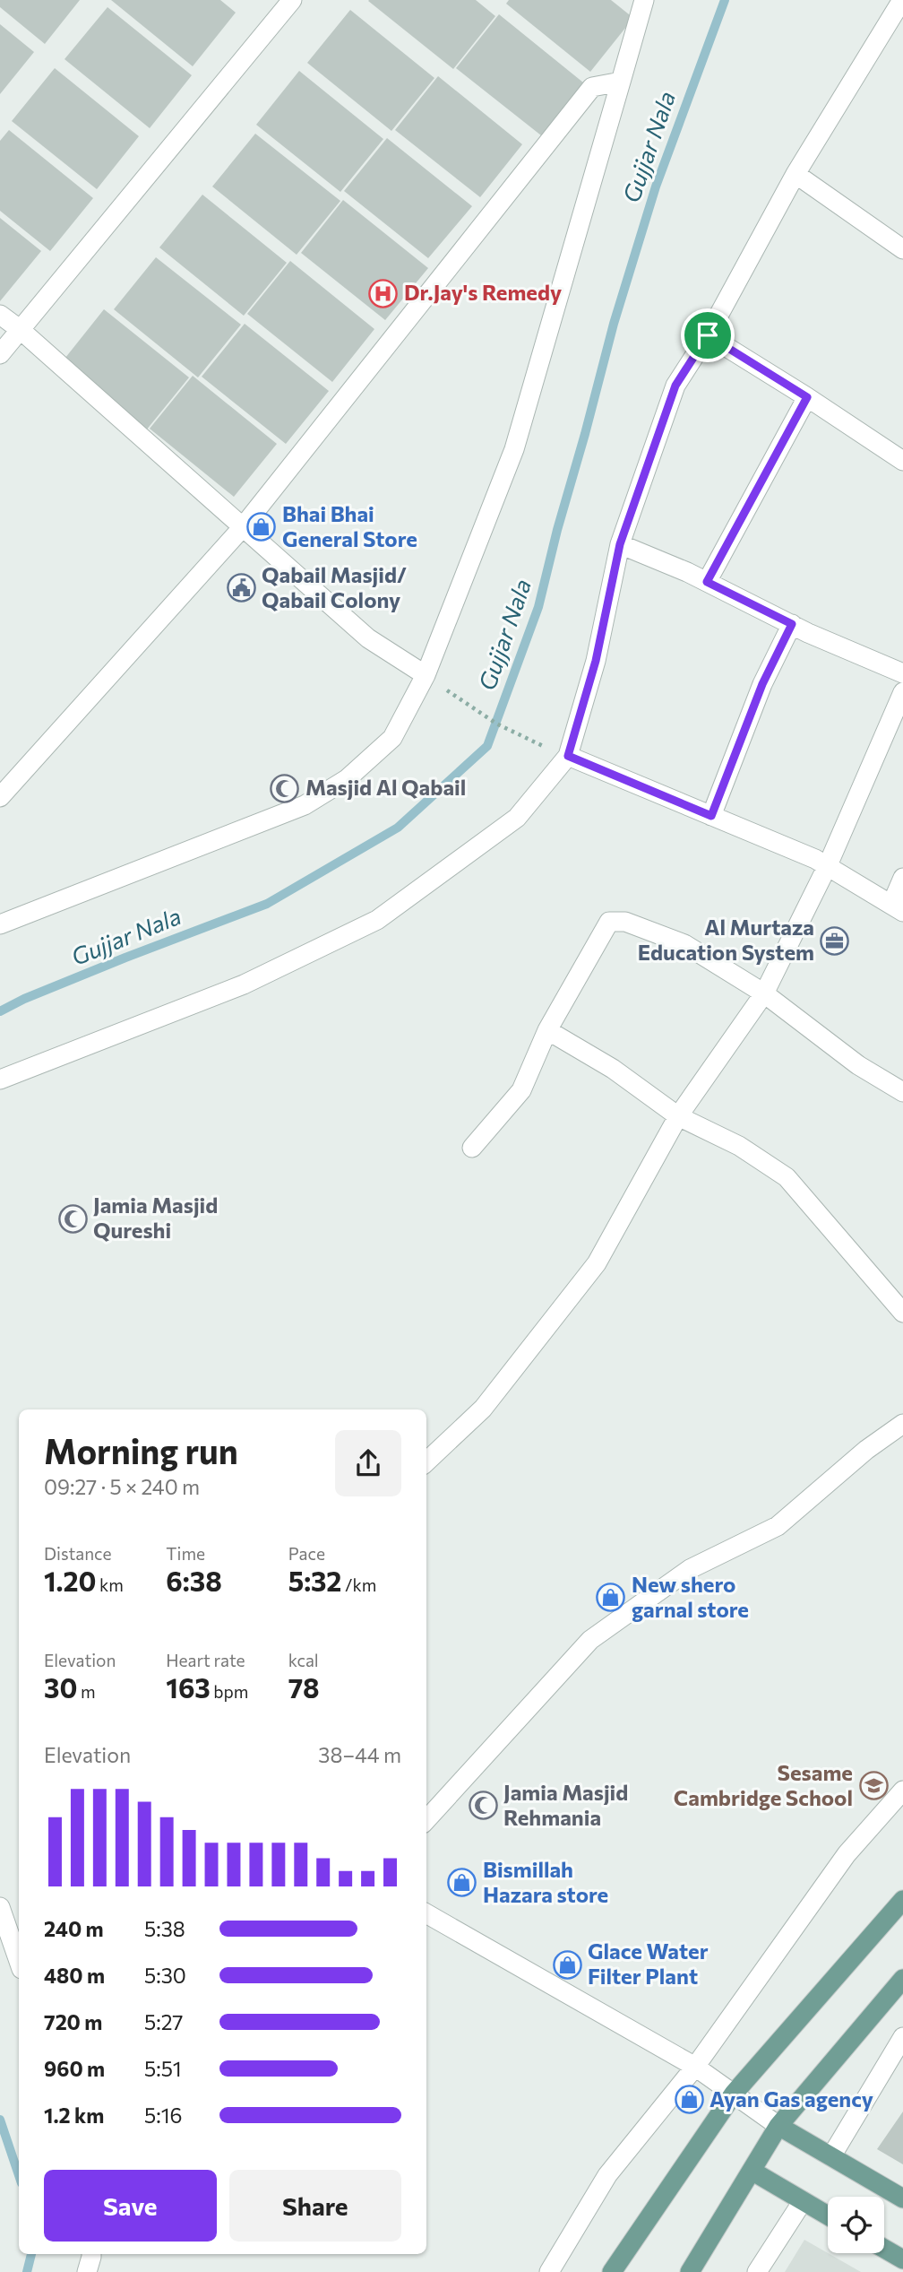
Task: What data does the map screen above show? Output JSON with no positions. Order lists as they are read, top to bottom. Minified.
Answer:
{"water":["Gujjar Nala"],"places":{"hospital":["Dr.Jay's Remedy"],"shop":["Bhai Bhai General Store","New shero garnal store","Bismillah Hazara store","Glace Water Filter Plant","Ayan Gas agency"],"public building":["Qabail Masjid/ Qabail Colony"],"mosque":["Masjid Al Qabail","Jamia Masjid Qureshi","Jamia Masjid Rehmania"],"office":["Al Murtaza Education System"],"school or university":["Sesame Cambridge School"]},"page":{"heading":["Morning run","09:27 · 5 × 240 m"],"stats":[["Distance","1.20 km"],["Time","6:38"],["Pace","5:32 /km"],["Elevation","30 m"],["Heart rate","163 bpm"],["kcal","78"]],"chart":["Elevation","38–44 m"],"list":[{"name":"240 m","note":"5:38"},{"name":"480 m","note":"5:30"},{"name":"720 m","note":"5:27"},{"name":"960 m","note":"5:51"},{"name":"1.2 km","note":"5:16"}],"buttons":["Save","Share"]}}
